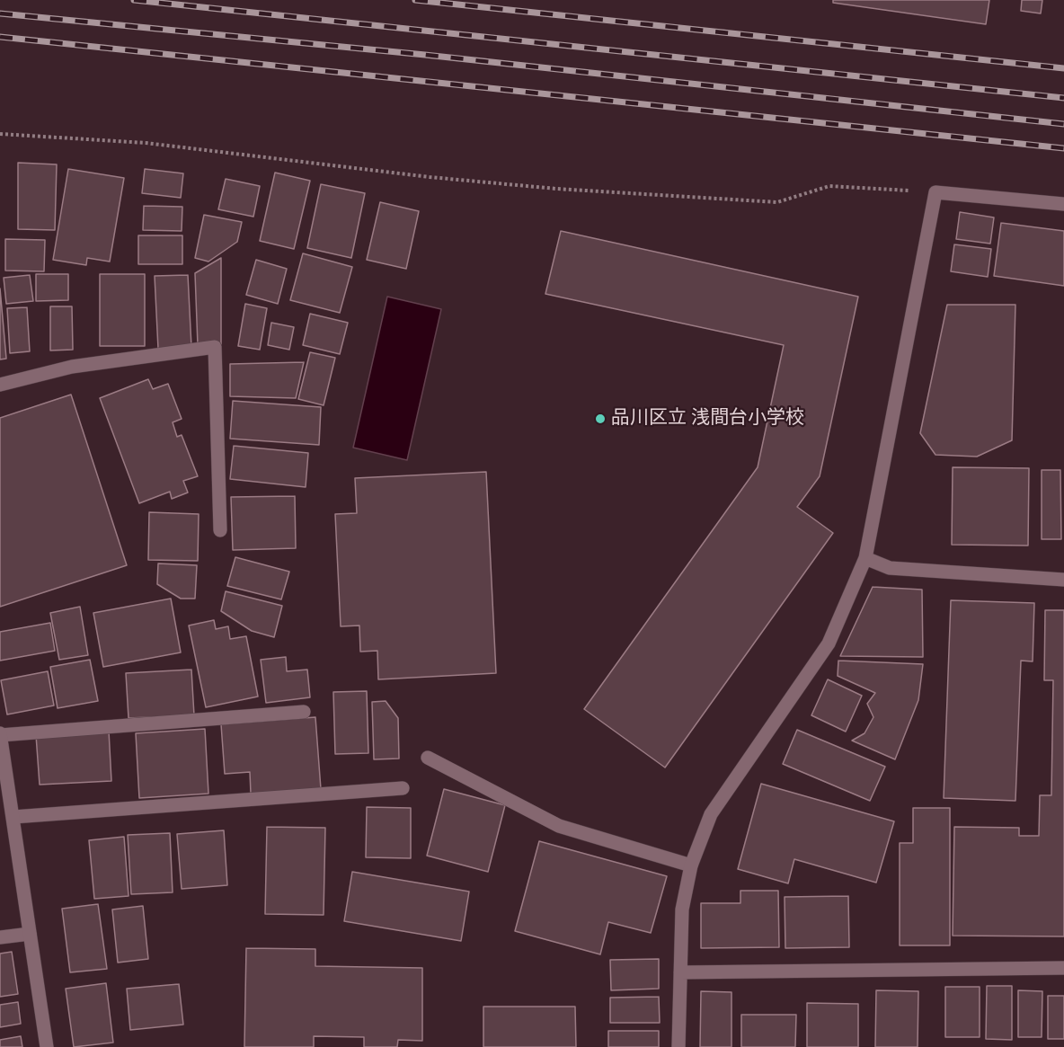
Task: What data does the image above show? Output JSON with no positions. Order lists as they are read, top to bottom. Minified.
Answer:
{"places":["品川区立 浅間台小学校"]}
